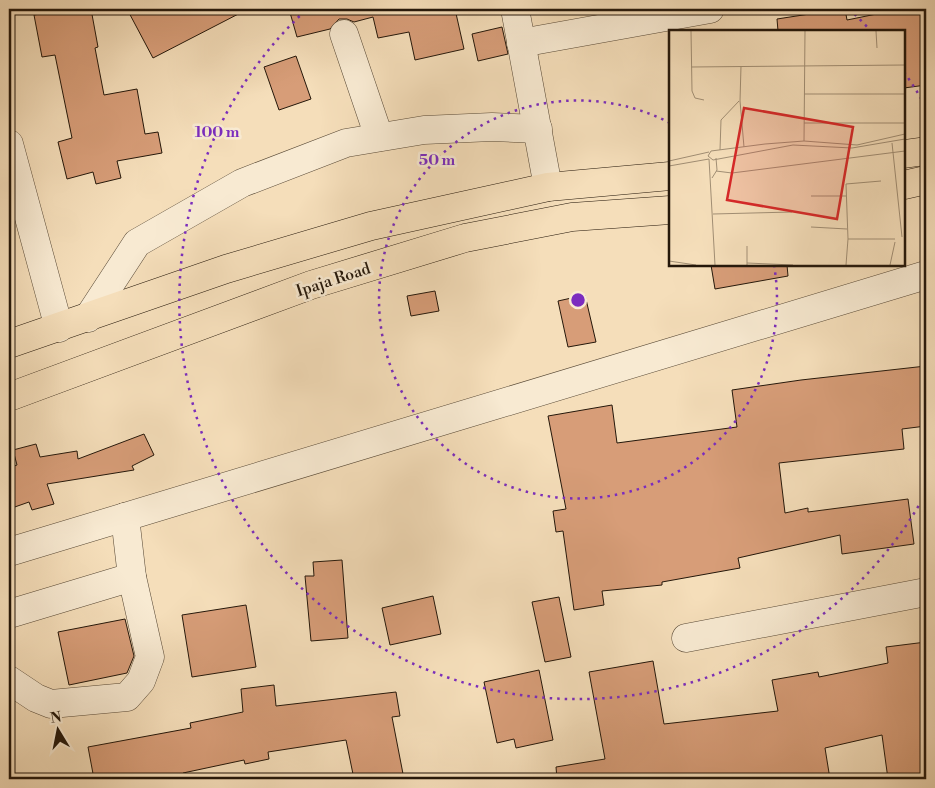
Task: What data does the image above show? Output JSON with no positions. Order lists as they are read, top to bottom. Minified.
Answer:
{"streets":{"main road":["Ipaja Road"]},"north":"top","rings":["100 m","50 m"]}
